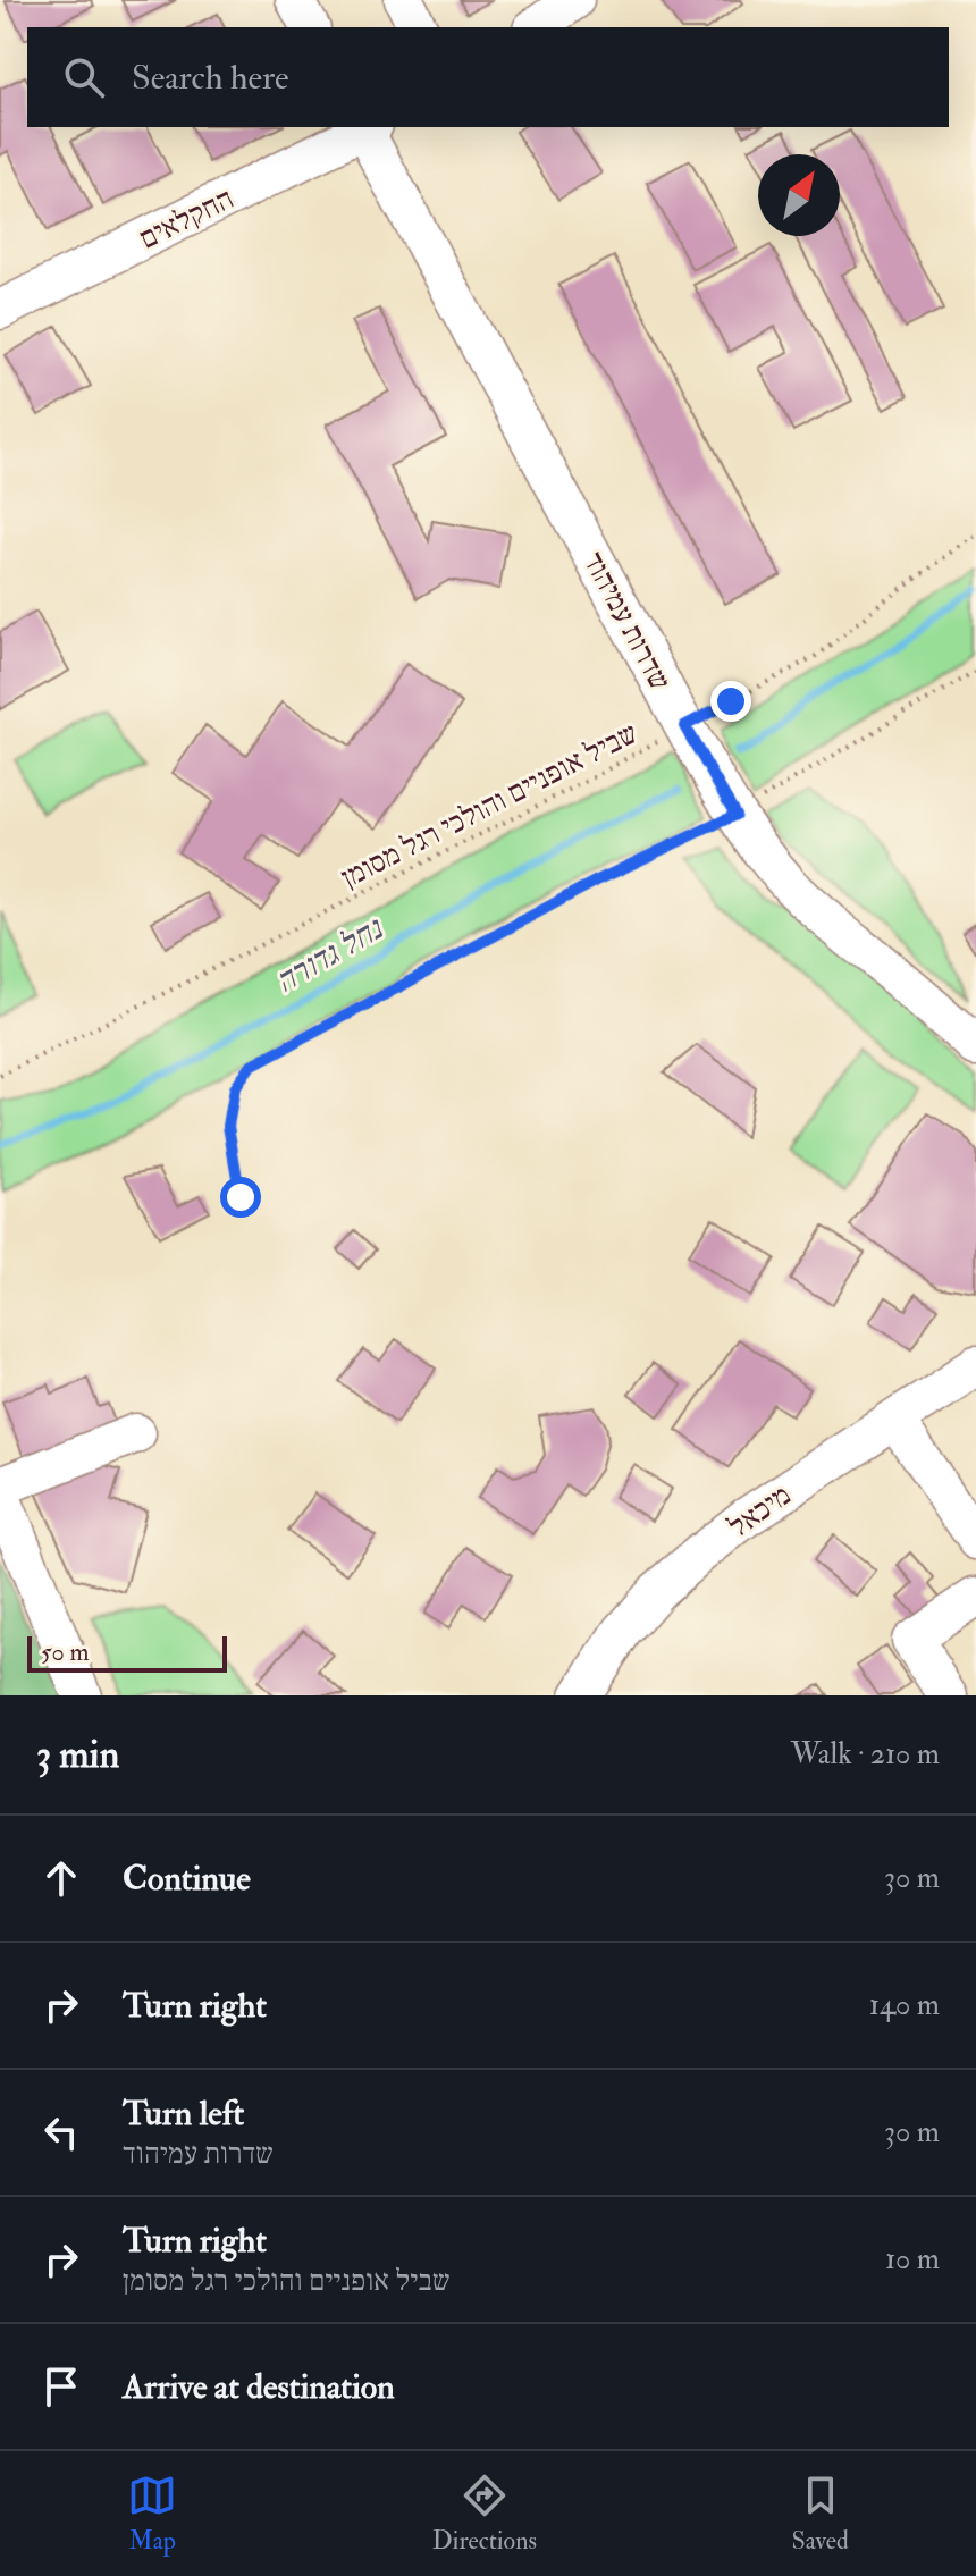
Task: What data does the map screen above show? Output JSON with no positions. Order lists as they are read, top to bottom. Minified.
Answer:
{"streets":{"street":["החקלאים","שדרות עמיהוד","מיכאל"],"path":["שביל אופניים והולכי רגל מסומן"]},"crossings":[["שדרות עמיהוד","שביל אופניים והולכי רגל מסומן"]],"water":["נחל גדורה"],"scale_bar":"50 m","north":"top right","page":{"search":"Search here","scale":"50 m","heading":["3 min","Walk · 210 m"],"list":[["Continue","30 m"],["Turn right","140 m"],["Turn left","שדרות עמיהוד","30 m"],["Turn right","שביל אופניים והולכי רגל מסומן","10 m"],"Arrive at destination"],"nav":["Map","Directions","Saved"]}}
